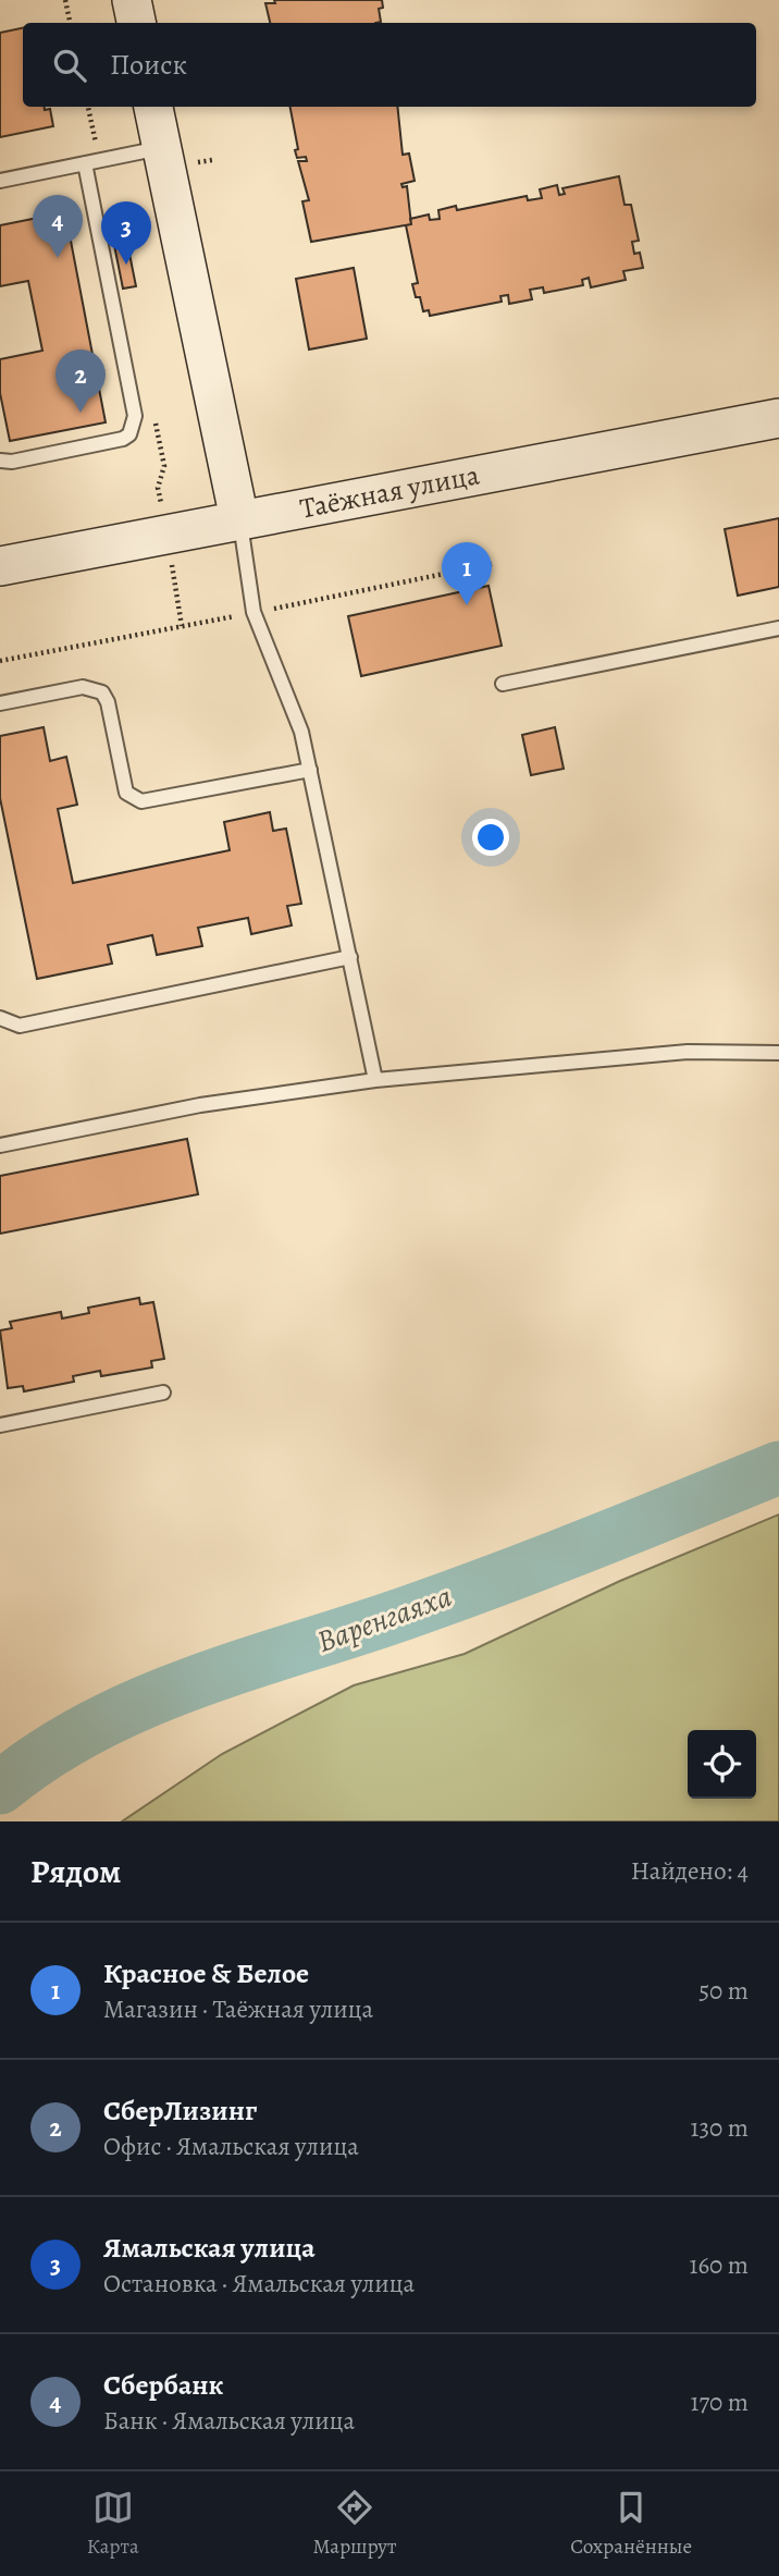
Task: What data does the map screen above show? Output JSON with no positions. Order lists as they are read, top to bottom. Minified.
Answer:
{"streets":{"street":["Таёжная улица"]},"water":["Варенгаяха"],"page":{"search":"Поиск","pins":["4","3","2","1"],"heading":["Рядом","Найдено: 4"],"list":[{"mark":"1","name":"Красное & Белое","note":"Магазин · Таёжная улица","value":"50 m"},{"mark":"2","name":"СберЛизинг","note":"Офис · Ямальская улица","value":"130 m"},{"mark":"3","name":"Ямальская улица","note":"Остановка · Ямальская улица","value":"160 m"},{"mark":"4","name":"Сбербанк","note":"Банк · Ямальская улица","value":"170 m"}],"nav":["Карта","Маршрут","Сохранённые"]}}
